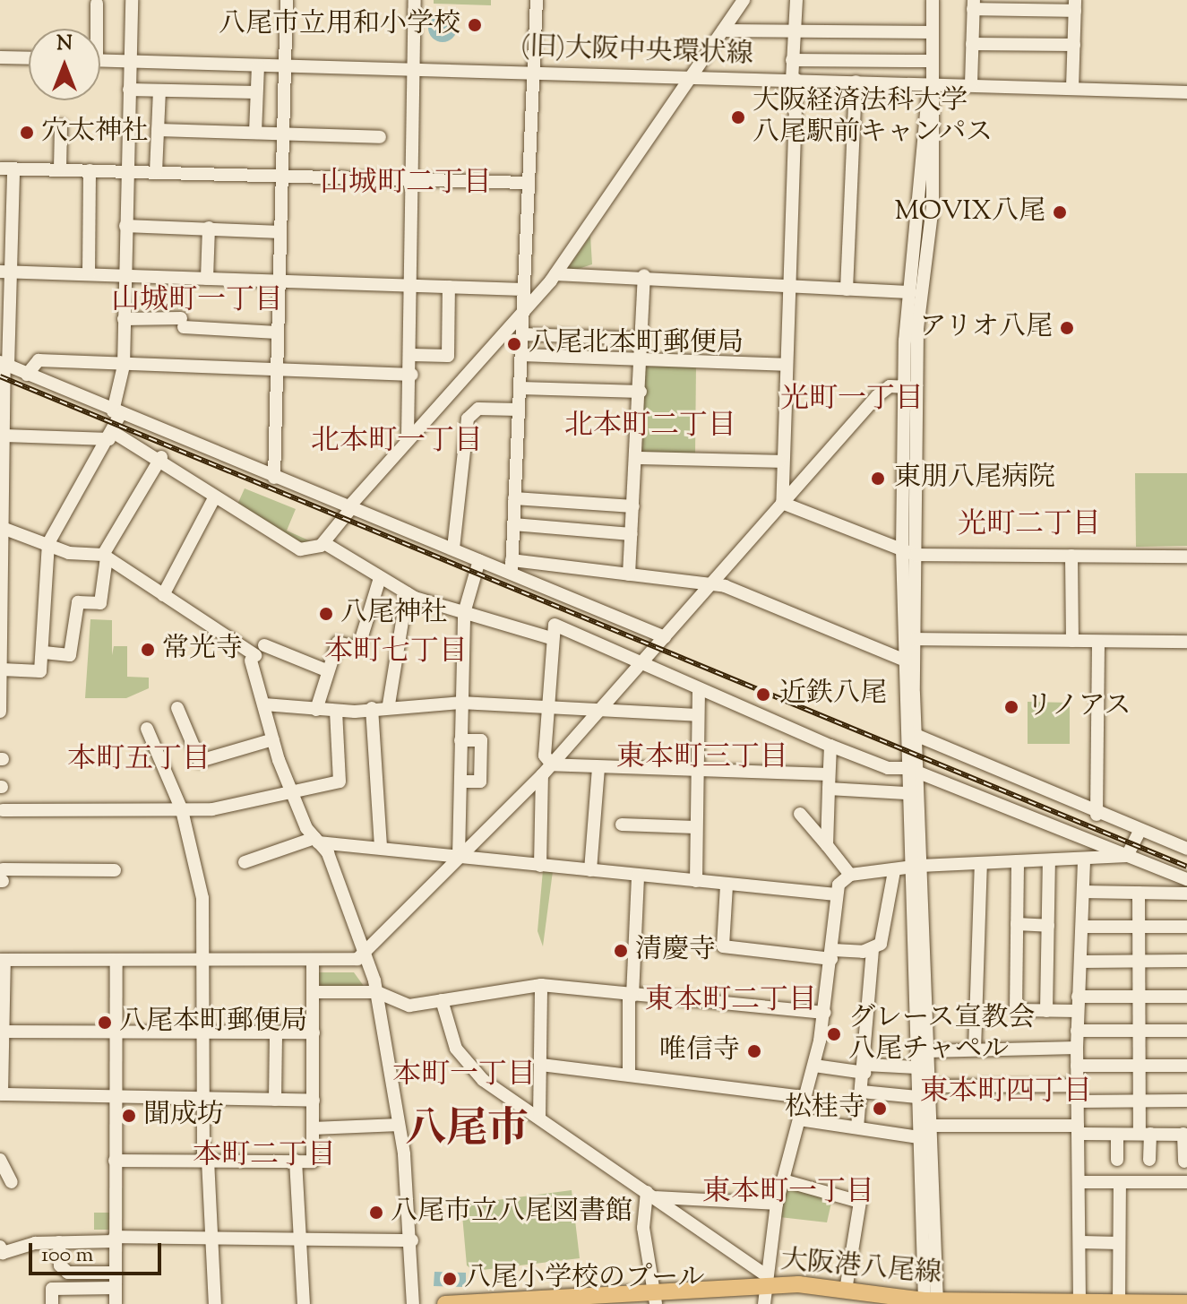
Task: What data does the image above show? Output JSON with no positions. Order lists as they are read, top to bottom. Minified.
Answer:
{"streets":{"main road":["大阪港八尾線"],"street":["(旧)大阪中央環状線"]},"districts":["山城町二丁目","山城町一丁目","光町一丁目","北本町二丁目","北本町一丁目","光町二丁目","本町七丁目","東本町三丁目","本町五丁目","東本町二丁目","本町一丁目","東本町四丁目","八尾市","本町二丁目","東本町一丁目"],"places":["八尾市立用和小学校","大阪経済法科大学 八尾駅前キャンパス","穴太神社","MOVIX八尾","アリオ八尾","八尾北本町郵便局","東朋八尾病院","八尾神社","常光寺","近鉄八尾","リノアス","清慶寺","八尾本町郵便局","グレース宣教会 八尾チャペル","唯信寺","松桂寺","聞成坊","八尾市立八尾図書館","八尾小学校のプール"],"scale_bar":"100 m","north":"top"}
